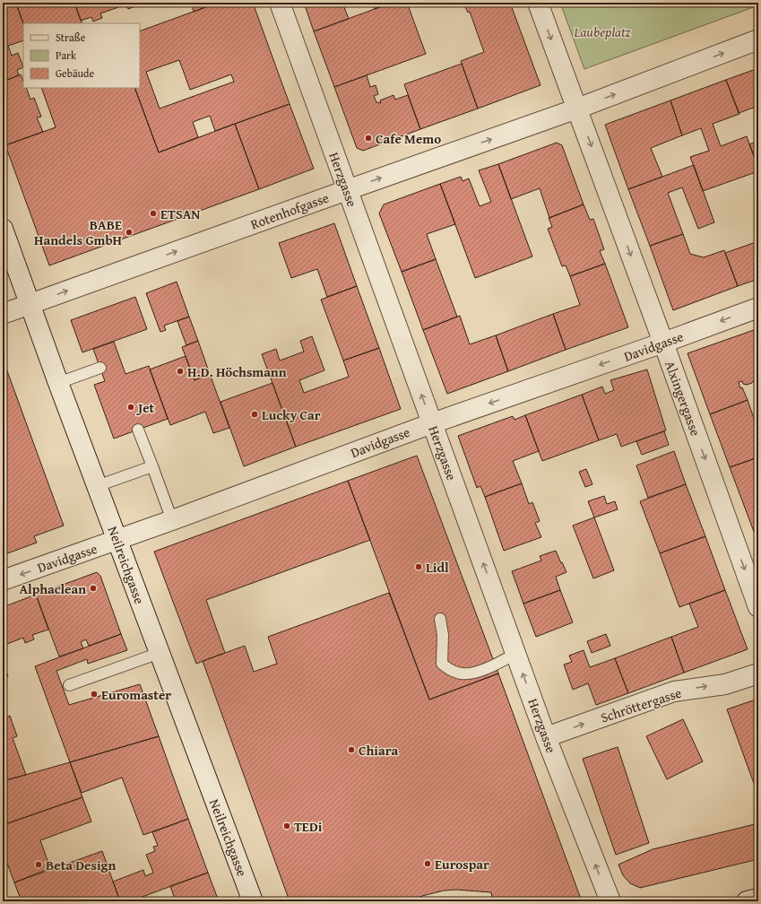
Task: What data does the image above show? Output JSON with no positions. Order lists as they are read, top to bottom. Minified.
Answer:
{"streets":{"street":["Herzgasse","Rotenhofgasse","Davidgasse","Alxingergasse","Neilreichgasse","Schröttergasse"]},"crossings":[["Herzgasse","Rotenhofgasse"],["Herzgasse","Davidgasse"],["Herzgasse","Schröttergasse"],["Rotenhofgasse","Alxingergasse"],["Rotenhofgasse","Neilreichgasse"],["Davidgasse","Alxingergasse"],["Davidgasse","Neilreichgasse"]],"one_way":["Herzgasse","Rotenhofgasse","Davidgasse","Alxingergasse","Schröttergasse"],"parks":["Laubeplatz"],"places":["Cafe Memo","ETSAN","BABE Handels GmbH","H.D. Höchsmann","Jet","Lucky Car","Lidl","Alphaclean","Euromaster","Chiara","TEDi","Eurospar","Beta Design"],"legend":["Straße","Park","Gebäude"]}
